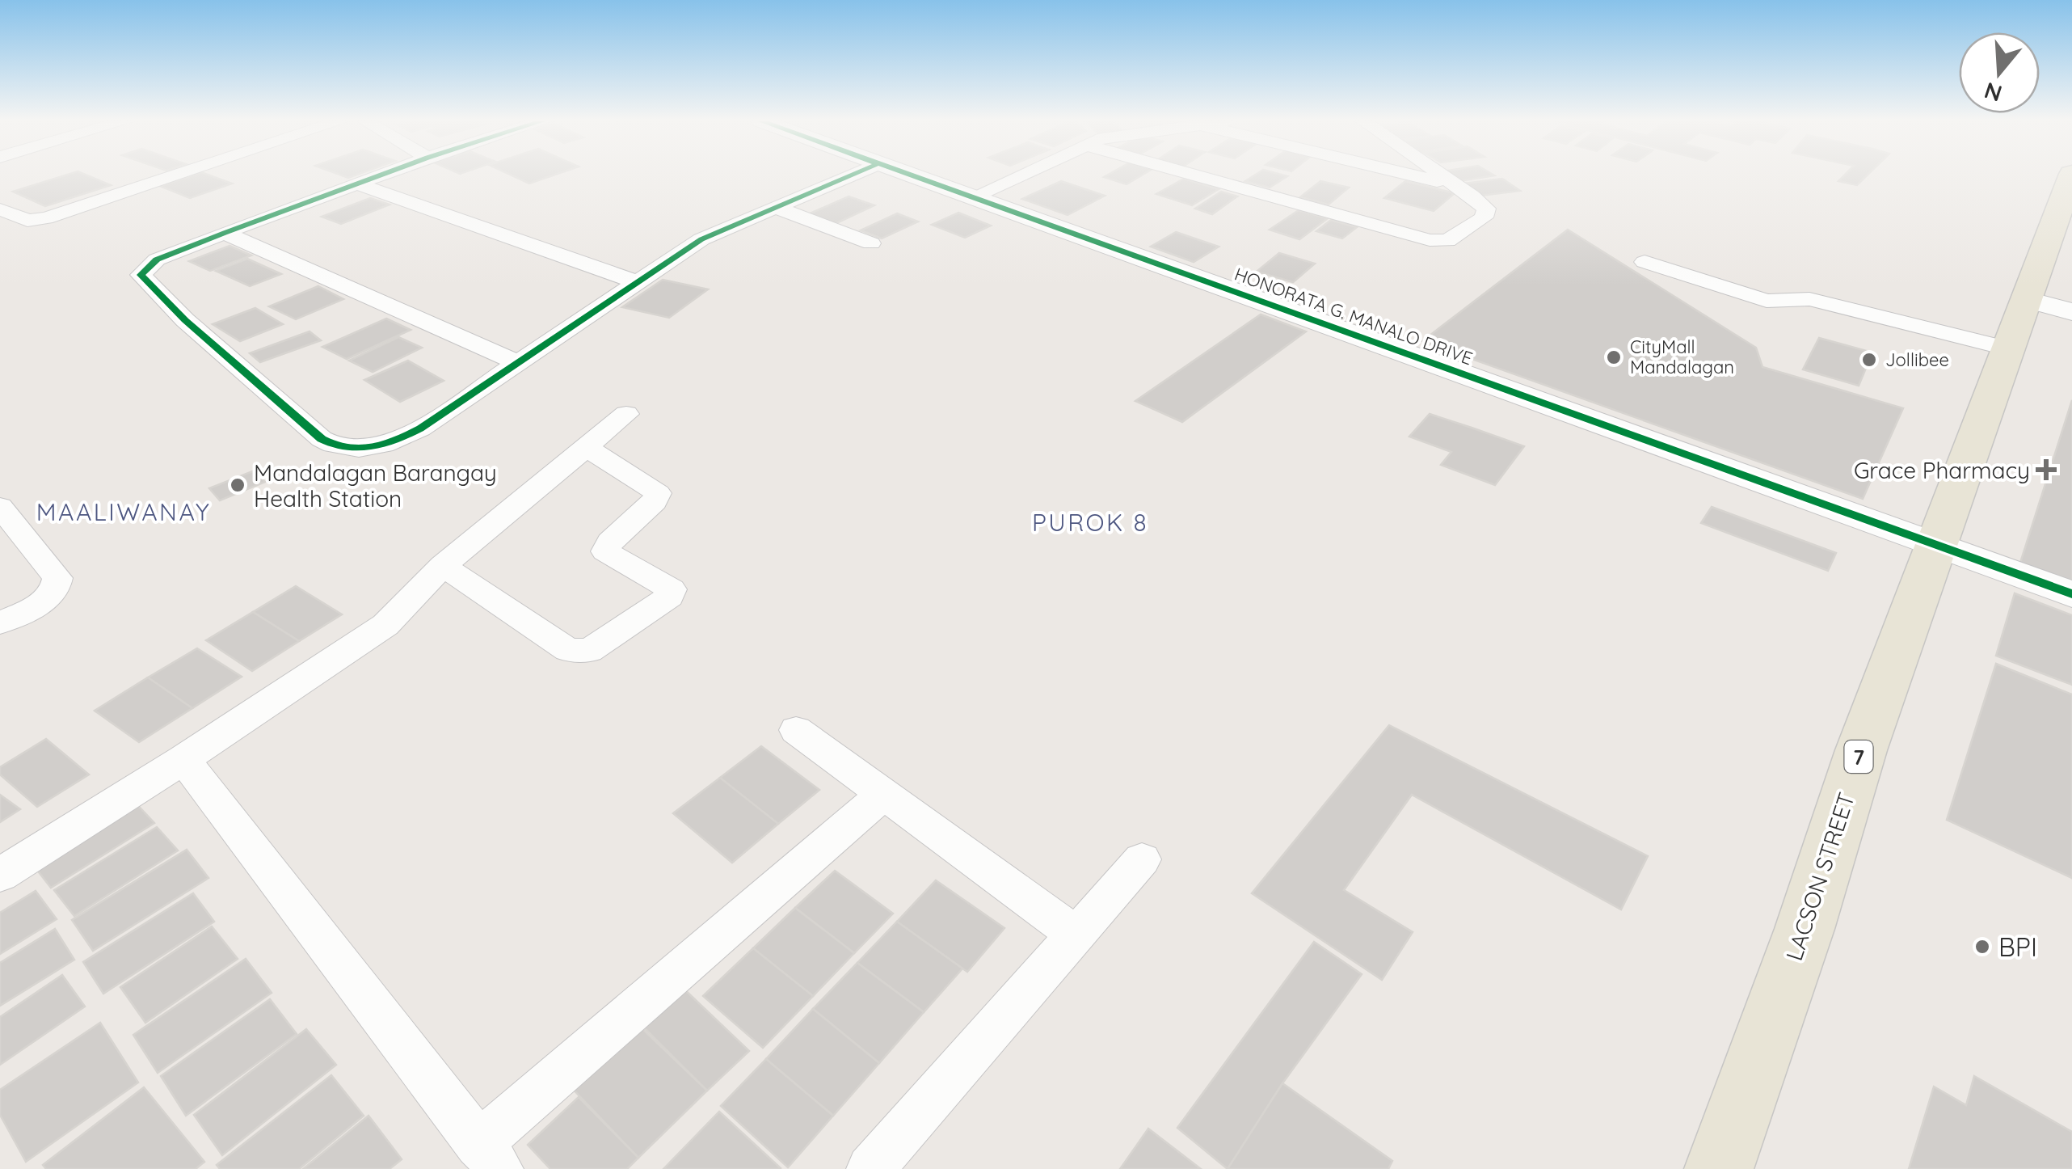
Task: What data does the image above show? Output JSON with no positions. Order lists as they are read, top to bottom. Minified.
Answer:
{"streets":{"main road":["7","LACSON STREET"],"street":["HONORATA G. MANALO DRIVE"]},"crossings":[["HONORATA G. MANALO DRIVE","LACSON STREET"]],"districts":["MAALIWANAY","PUROK 8"],"places":{"other":["CityMall Mandalagan","Jollibee","Mandalagan Barangay Health Station","BPI"],"health":["Grace Pharmacy"]},"north":"bottom"}
